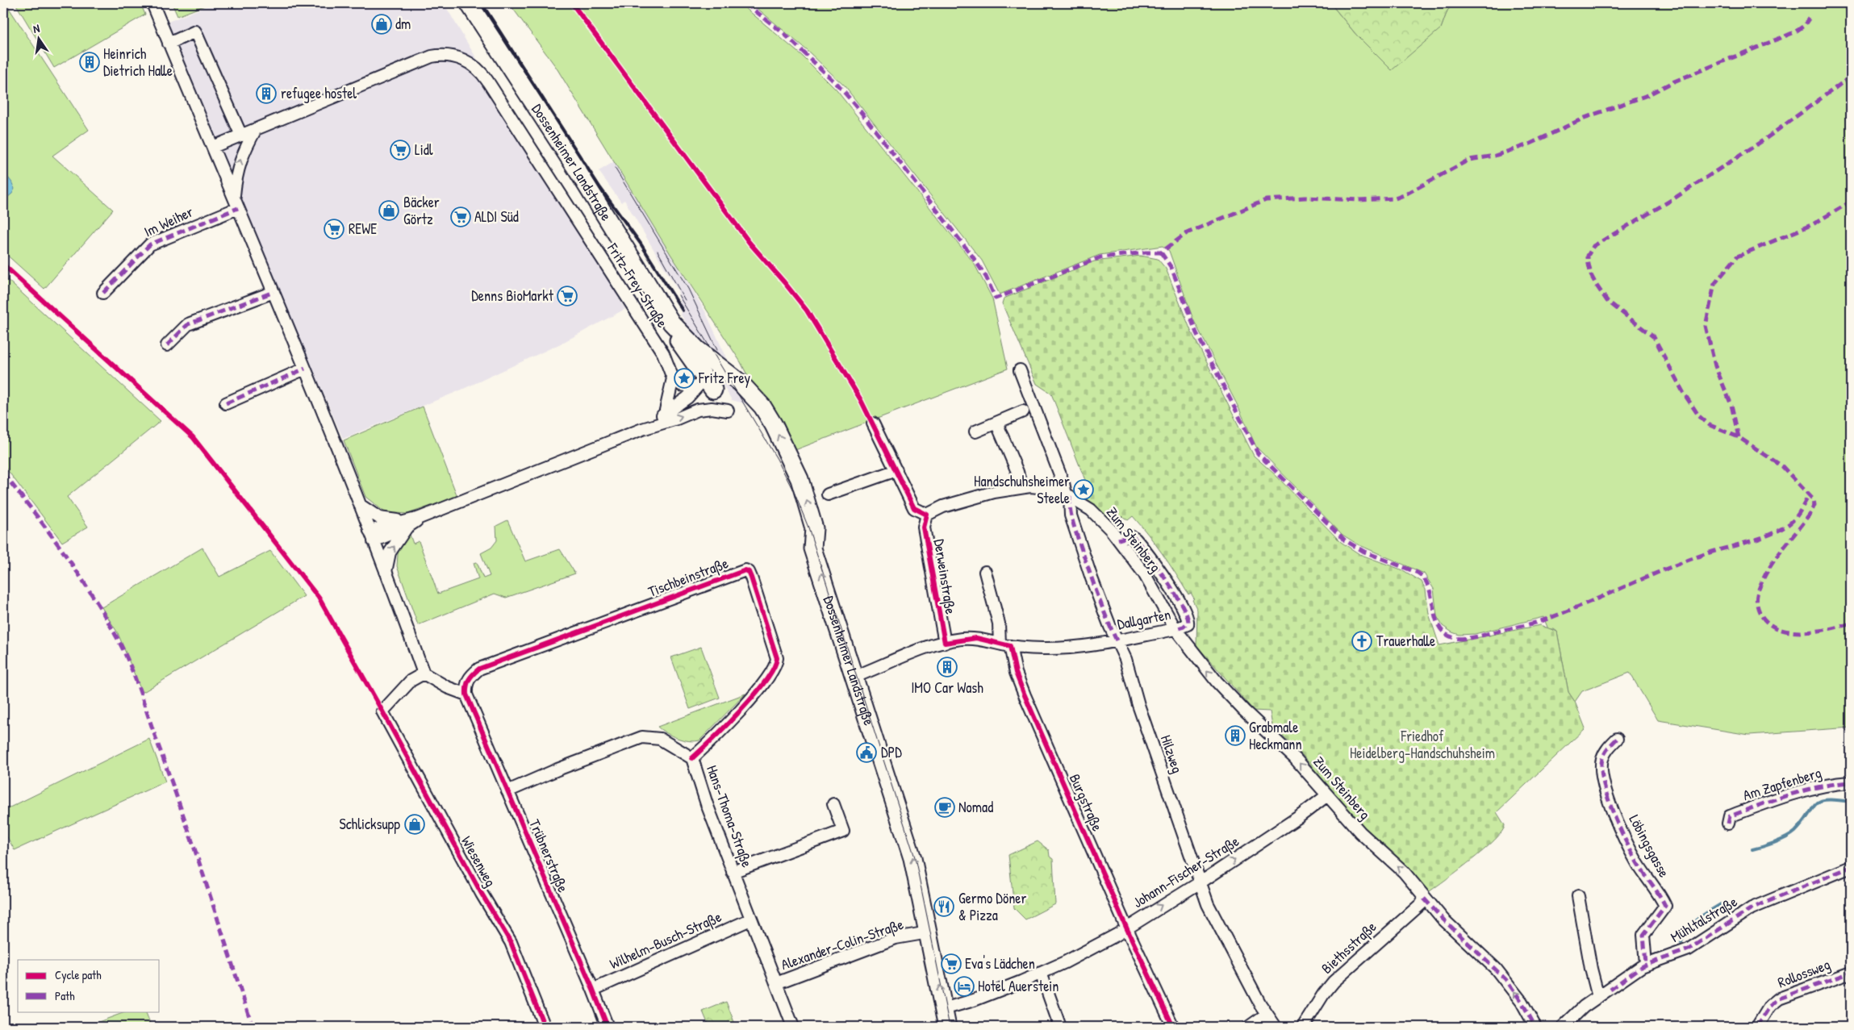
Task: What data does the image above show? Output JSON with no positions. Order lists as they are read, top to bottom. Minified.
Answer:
{"streets":{"main road":["Dossenheimer Landstraße"],"street":["Im Weiher","Fritz-Frey-Straße","Zum Steinberg","Derweinstraße","Tischbeinstraße","Dallgarten","Hilzweg","Am Zapfenberg","Burgstraße","Hans-Thoma-Straße","Löbingsgasse","Trübnerstraße","Wiesenweg","Johann-Fischer-Straße","Mühltalstraße","Wilhelm-Busch-Straße","Alexander-Colin-Straße","Biethsstraße","Rollossweg"]},"crossings":[["Dossenheimer Landstraße","Johann-Fischer-Straße"],["Zum Steinberg","Derweinstraße"],["Zum Steinberg","Dallgarten"],["Zum Steinberg","Hilzweg"],["Zum Steinberg","Johann-Fischer-Straße"],["Zum Steinberg","Biethsstraße"],["Tischbeinstraße","Hans-Thoma-Straße"],["Tischbeinstraße","Trübnerstraße"],["Dallgarten","Hilzweg"],["Dallgarten","Burgstraße"],["Hilzweg","Johann-Fischer-Straße"],["Burgstraße","Johann-Fischer-Straße"],["Hans-Thoma-Straße","Trübnerstraße"],["Hans-Thoma-Straße","Wilhelm-Busch-Straße"],["Hans-Thoma-Straße","Alexander-Colin-Straße"],["Löbingsgasse","Mühltalstraße"],["Trübnerstraße","Wilhelm-Busch-Straße"]],"one_way":["Dossenheimer Landstraße","Zum Steinberg","Johann-Fischer-Straße"],"parks":["Friedhof Heidelberg-Handschuhsheim"],"places":{"shop":["dm","Bäcker Görtz","Schlicksupp"],"building":["Heinrich Dietrich Halle","refugee hostel","IMO Car Wash","Grabmale Heckmann"],"supermarket":["Lidl","ALDI Süd","REWE","Denns BioMarkt","Eva's Lädchen"],"place":["Fritz Frey","Handschuhsheimer Steele"],"church":["Trauerhalle"],"public building":["DPD"],"cafe":["Nomad"],"restaurant":["Germo Döner & Pizza"],"hotel":["Hotel Auerstein"]},"legend":["Cycle path","Path"],"north":"top"}
